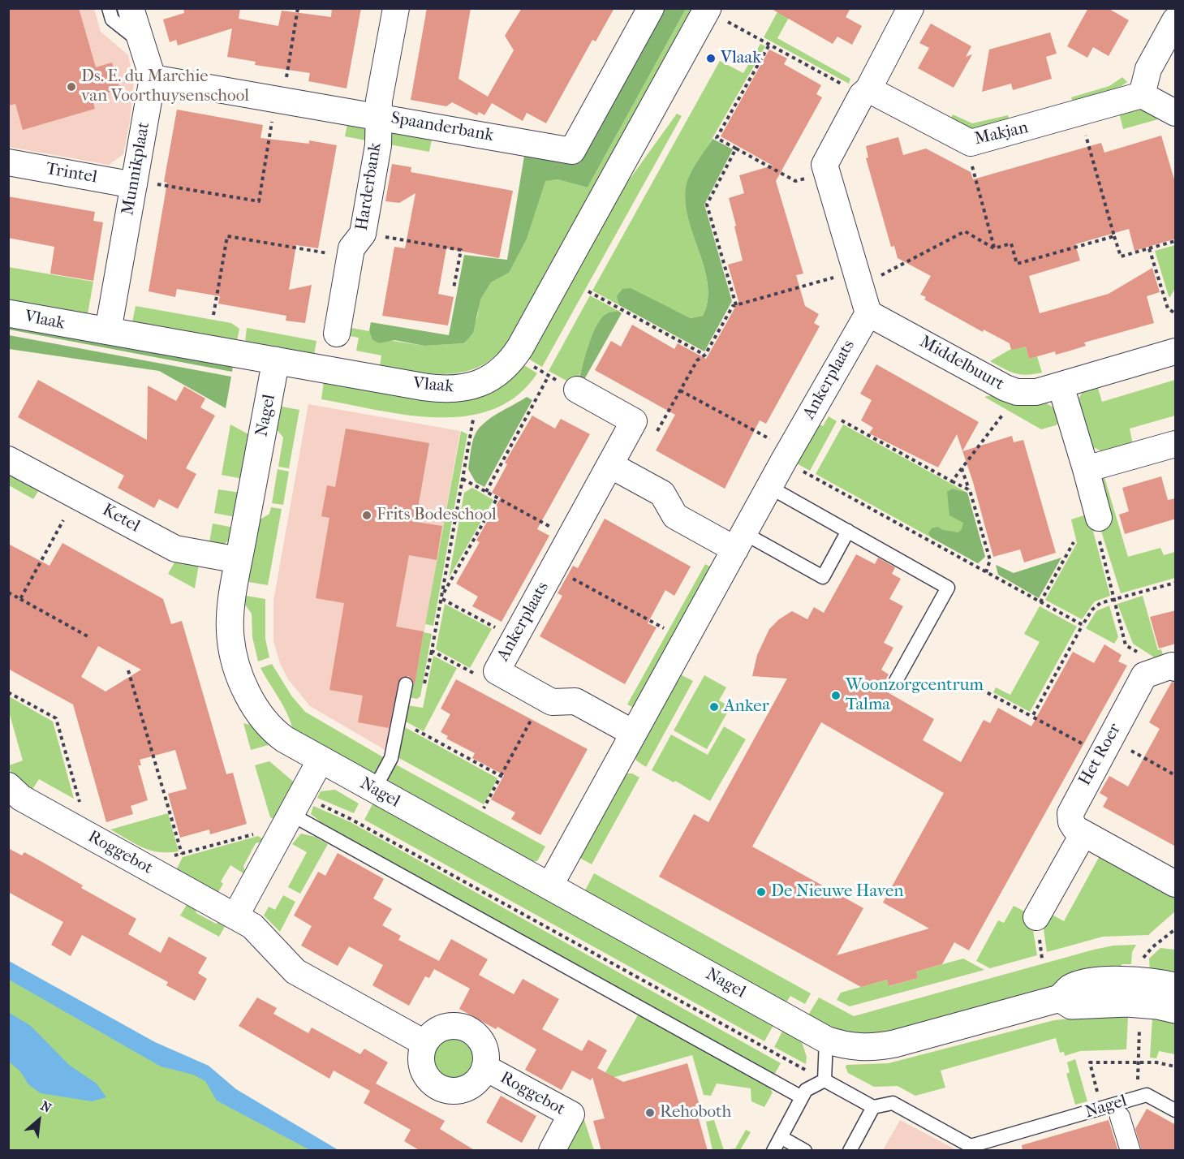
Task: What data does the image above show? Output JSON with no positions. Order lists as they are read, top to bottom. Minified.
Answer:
{"streets":{"street":["Spaanderbank","Makjan","Munnikplaat","Trintel","Harderbank","Vlaak","Middelbuurt","Ankerplaats","Nagel","Ketel","Het Roer","Roggebot"]},"crossings":[["Spaanderbank","Munnikplaat"],["Spaanderbank","Harderbank"],["Munnikplaat","Trintel"],["Munnikplaat","Vlaak"],["Vlaak","Nagel"],["Middelbuurt","Ankerplaats"],["Ankerplaats","Nagel"],["Nagel","Ketel"]],"places":["Vlaak","Ds. E. du Marchie van Voorthuysenschool","Frits Bodeschool","Woonzorgcentrum Talma","Anker","De Nieuwe Haven","Rehoboth"],"north":"top right"}
